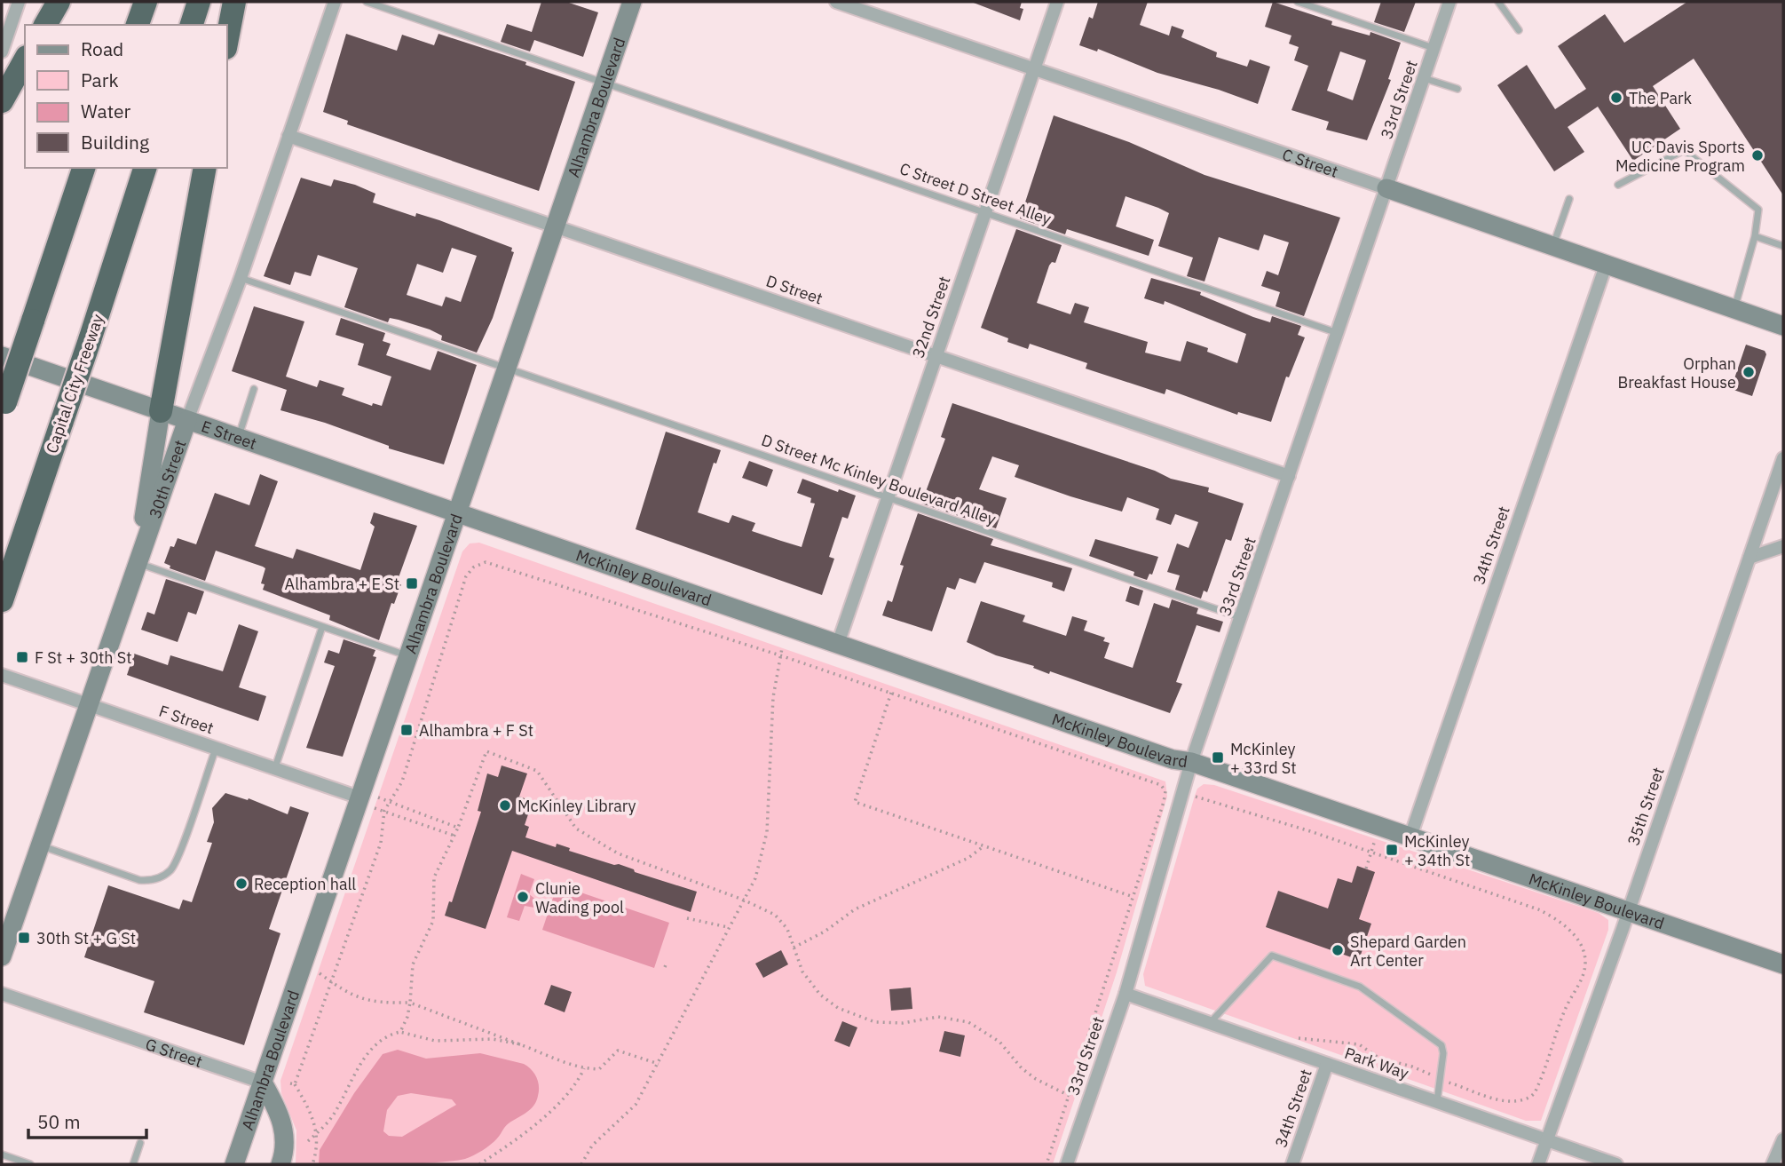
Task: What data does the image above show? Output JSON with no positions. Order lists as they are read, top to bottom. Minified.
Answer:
{"streets":{"highway":["Capital City Freeway"],"street":["33rd Street","Alhambra Boulevard","C Street","D Street","32nd Street","E Street","30th Street","34th Street","McKinley Boulevard","F Street","35th Street","G Street","Park Way"],"lane":["C Street D Street Alley","D Street Mc Kinley Boulevard Alley"]},"crossings":[["33rd Street","C Street"],["33rd Street","C Street D Street Alley"],["33rd Street","D Street"],["33rd Street","D Street Mc Kinley Boulevard Alley"],["33rd Street","McKinley Boulevard"],["33rd Street","Park Way"],["Alhambra Boulevard","C Street D Street Alley"],["Alhambra Boulevard","D Street"],["Alhambra Boulevard","E Street"],["Alhambra Boulevard","D Street Mc Kinley Boulevard Alley"],["Alhambra Boulevard","McKinley Boulevard"],["Alhambra Boulevard","F Street"],["Alhambra Boulevard","G Street"],["C Street","32nd Street"],["C Street","34th Street"],["C Street D Street Alley","32nd Street"],["D Street","32nd Street"],["D Street","30th Street"],["32nd Street","D Street Mc Kinley Boulevard Alley"],["32nd Street","McKinley Boulevard"],["E Street","30th Street"],["E Street","McKinley Boulevard"],["30th Street","D Street Mc Kinley Boulevard Alley"],["30th Street","F Street"],["34th Street","McKinley Boulevard"],["34th Street","Park Way"],["McKinley Boulevard","35th Street"],["35th Street","Park Way"]],"places":{"other":["The Park","UC Davis Sports Medicine Program","Orphan Breakfast House","McKinley Library","Reception hall","Clunie Wading pool","Shepard Garden Art Center"],"transit":["Alhambra + E St","F St + 30th St","Alhambra + F St","McKinley + 33rd St","McKinley + 34th St","30th St + G St"]},"legend":["Road","Park","Water","Building"],"scale_bar":"50 m"}
